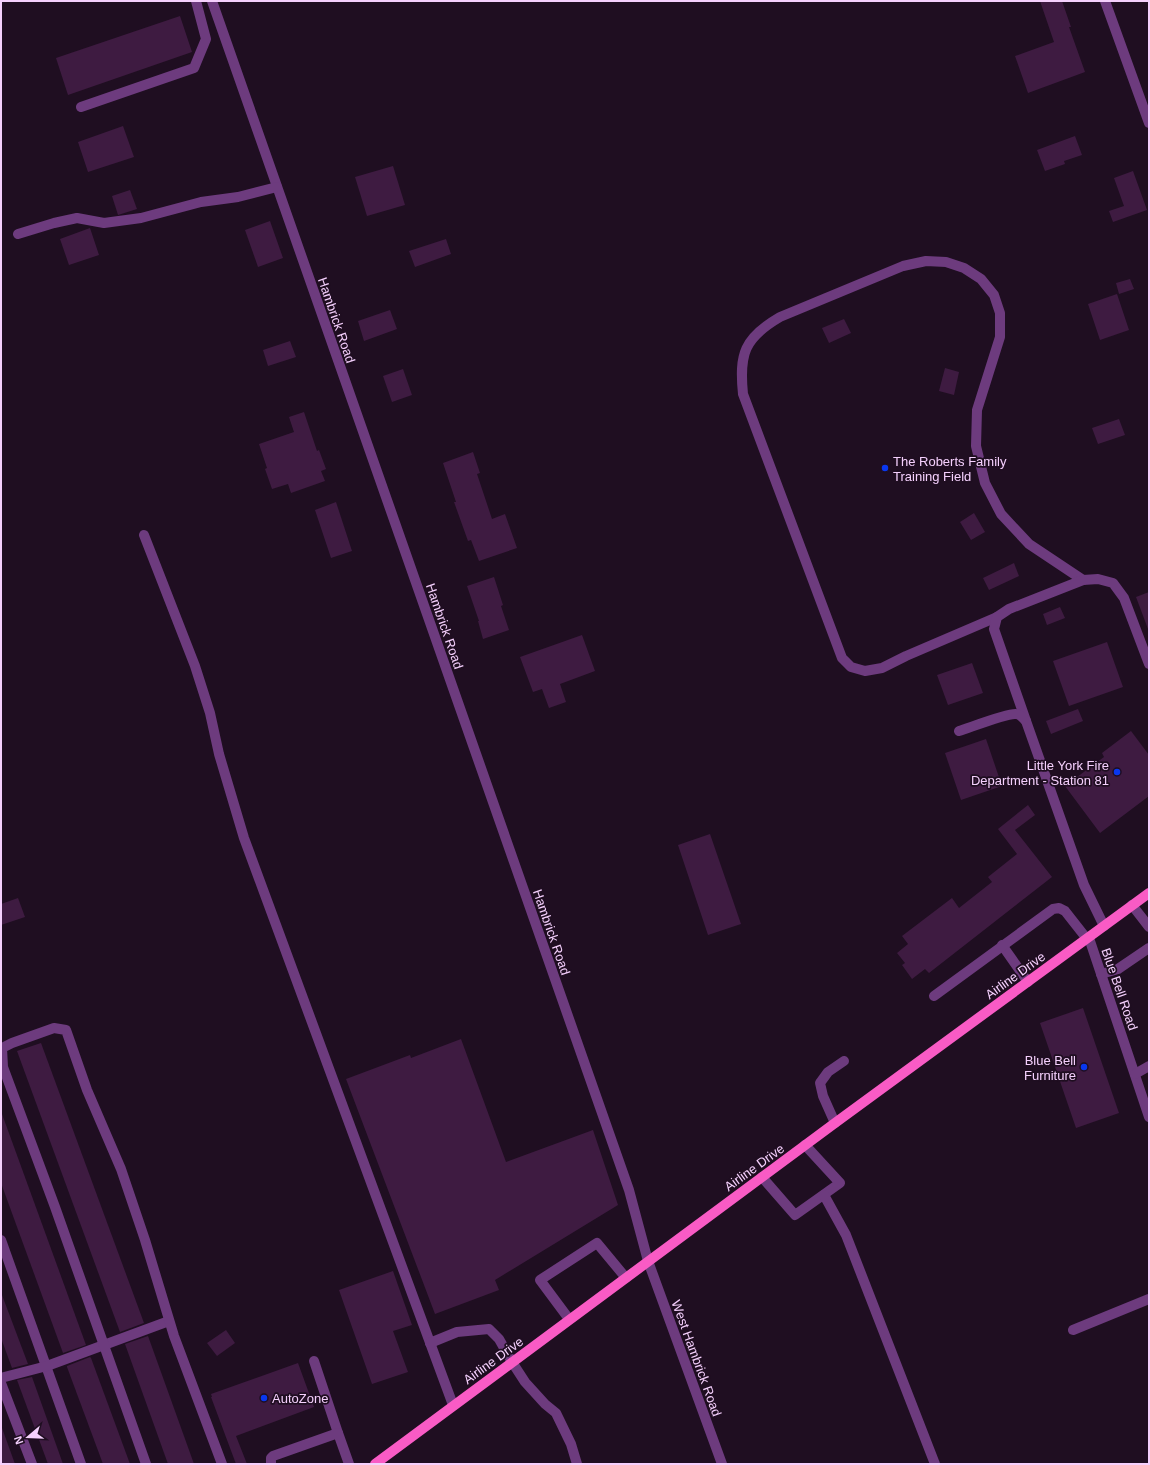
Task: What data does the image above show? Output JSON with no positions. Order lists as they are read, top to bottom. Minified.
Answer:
{"streets":{"main road":["Airline Drive"],"street":["Hambrick Road","Blue Bell Road","West Hambrick Road"]},"crossings":[["Hambrick Road","Airline Drive"],["Hambrick Road","West Hambrick Road"],["Airline Drive","Blue Bell Road"],["Airline Drive","West Hambrick Road"]],"places":["The Roberts Family Training Field","Little York Fire Department - Station 81","Blue Bell Furniture","AutoZone"],"north":"left"}
